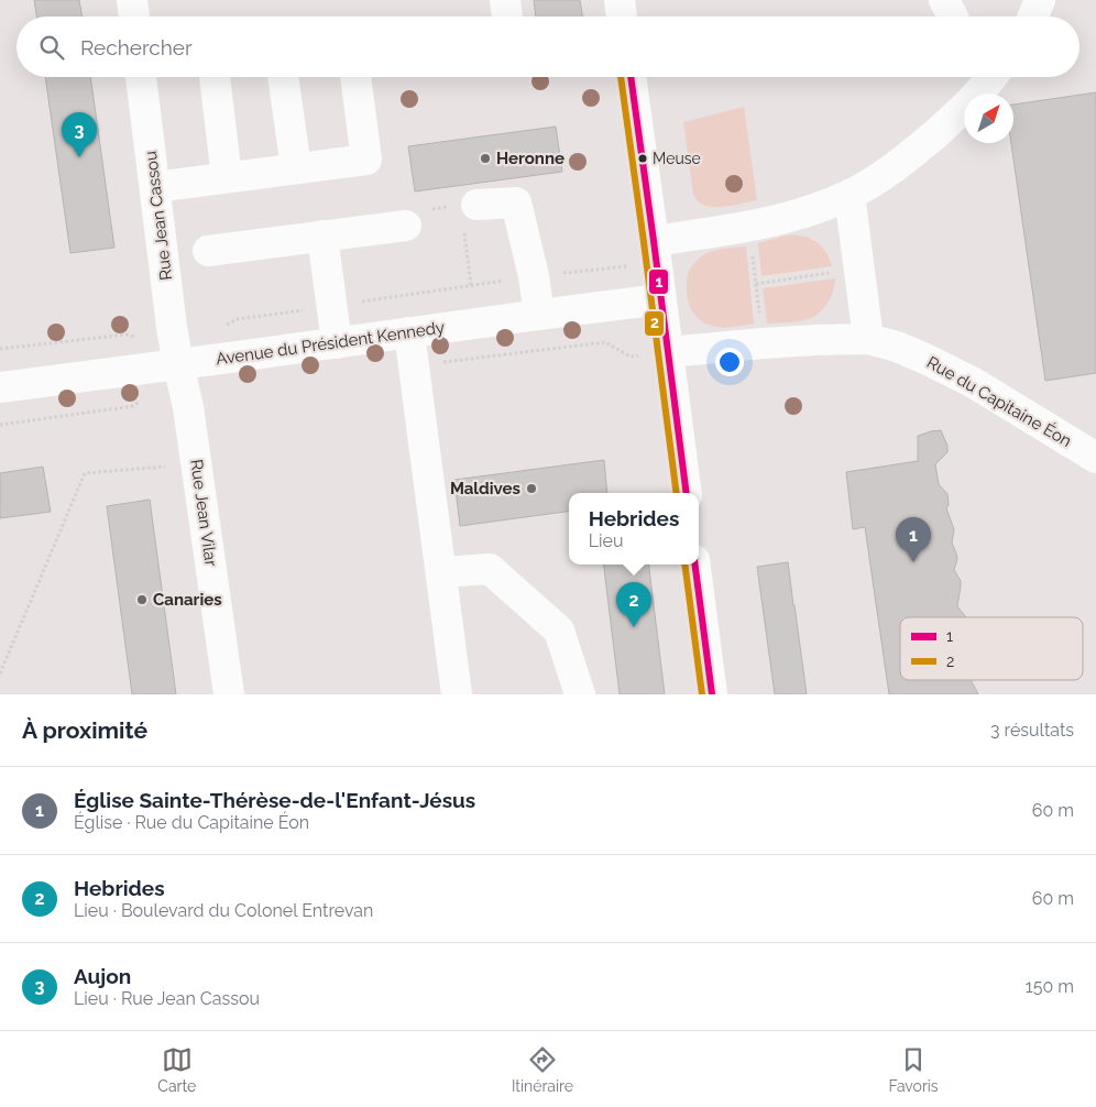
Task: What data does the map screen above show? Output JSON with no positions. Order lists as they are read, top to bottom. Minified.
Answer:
{"streets":{"street":["Rue Jean Cassou","Avenue du Président Kennedy","Rue du Capitaine Éon","Rue Jean Vilar"]},"crossings":[["Rue Jean Cassou","Avenue du Président Kennedy"],["Rue Jean Cassou","Rue Jean Vilar"],["Avenue du Président Kennedy","Rue Jean Vilar"]],"places":["Heronne","Meuse","Maldives","Canaries"],"lines":["transit line 1","transit line 2"],"legend":["1","2"],"north":"top right","page":{"search":"Rechercher","pins":["3","1","2"],"popup":["Hebrides","Lieu"],"heading":["À proximité","3 résultats"],"list":[{"mark":"1","name":"Église Sainte-Thérèse-de-l'Enfant-Jésus","note":"Église · Rue du Capitaine Éon","value":"60 m"},{"mark":"2","name":"Hebrides","note":"Lieu · Boulevard du Colonel Entrevan","value":"60 m"},{"mark":"3","name":"Aujon","note":"Lieu · Rue Jean Cassou","value":"150 m"}],"nav":["Carte","Itinéraire","Favoris"]}}
